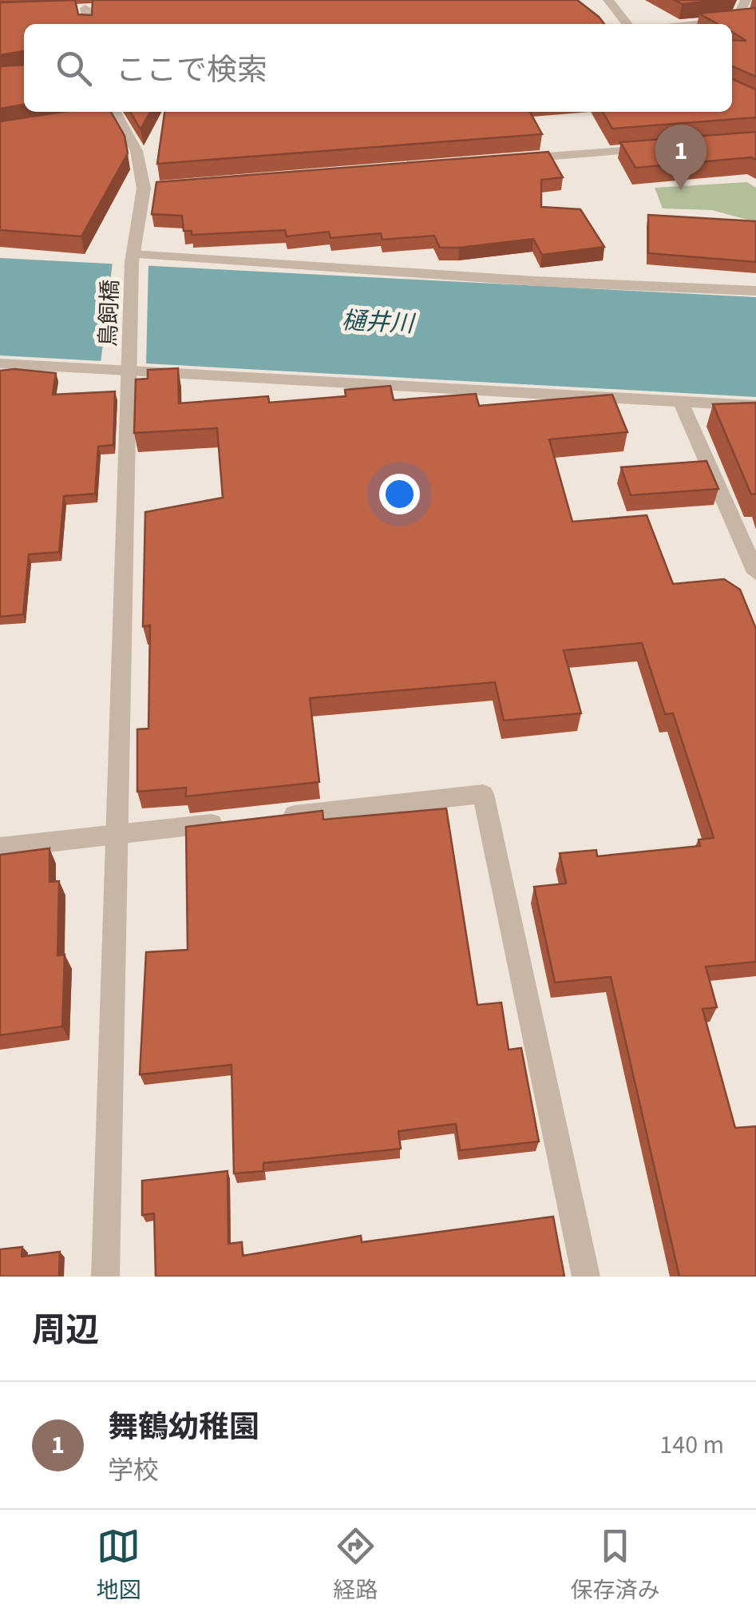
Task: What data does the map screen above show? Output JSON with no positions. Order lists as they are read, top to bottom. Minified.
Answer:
{"streets":{"street":["鳥飼橋"]},"water":["樋井川"],"page":{"search":"ここで検索","pins":"1","heading":"周辺","list":[{"mark":"1","name":"舞鶴幼稚園","note":"学校","value":"140 m"}],"nav":["地図","経路","保存済み"]}}
